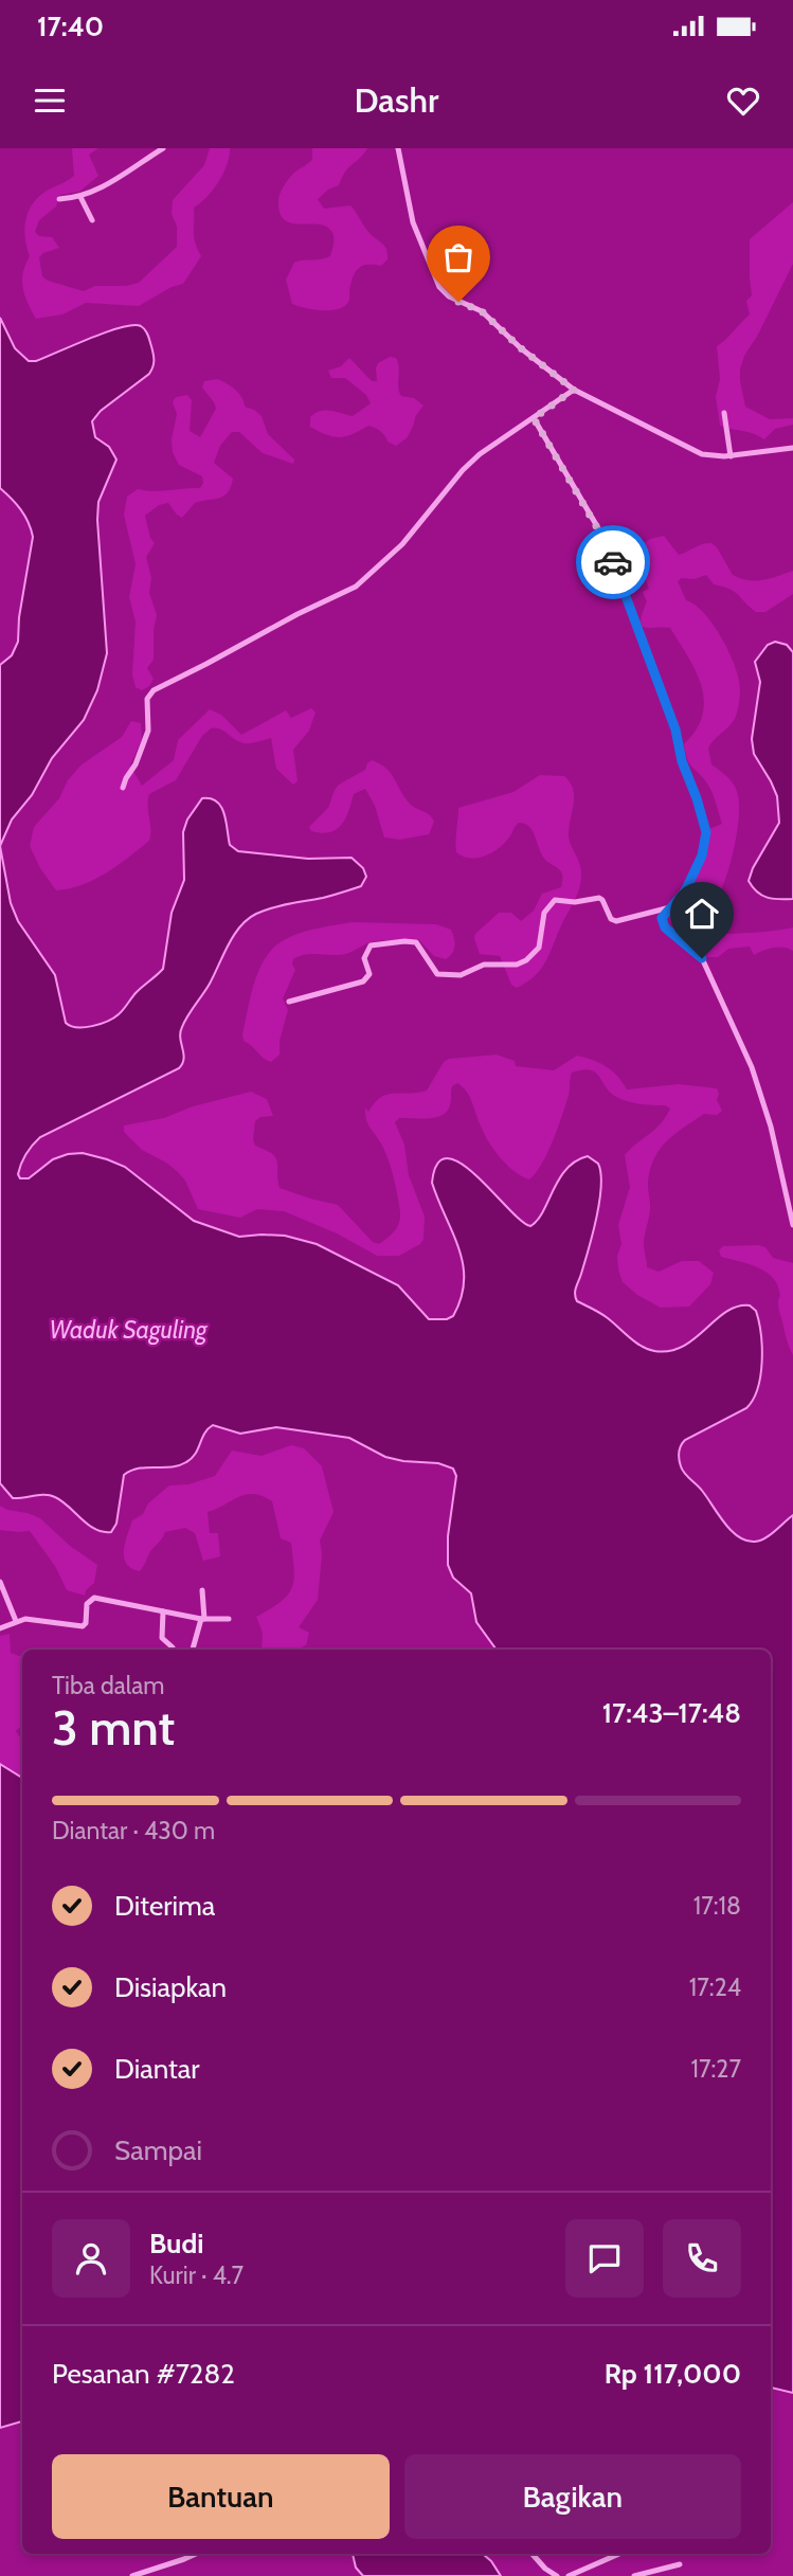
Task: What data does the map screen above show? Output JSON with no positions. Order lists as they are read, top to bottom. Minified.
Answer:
{"water":["Waduk Saguling"],"page":{"status":"17:40","header":"Dashr","heading":["3 mnt","Tiba dalam","17:43–17:48"],"panel":["Budi","Kurir · 4.7","Pesanan #7282","Rp 117,000"],"bar":"Diantar · 430 m","list":[["Diterima","17:18"],["Disiapkan","17:24"],["Diantar","17:27"],"Sampai"],"buttons":["Bantuan","Bagikan"]}}
